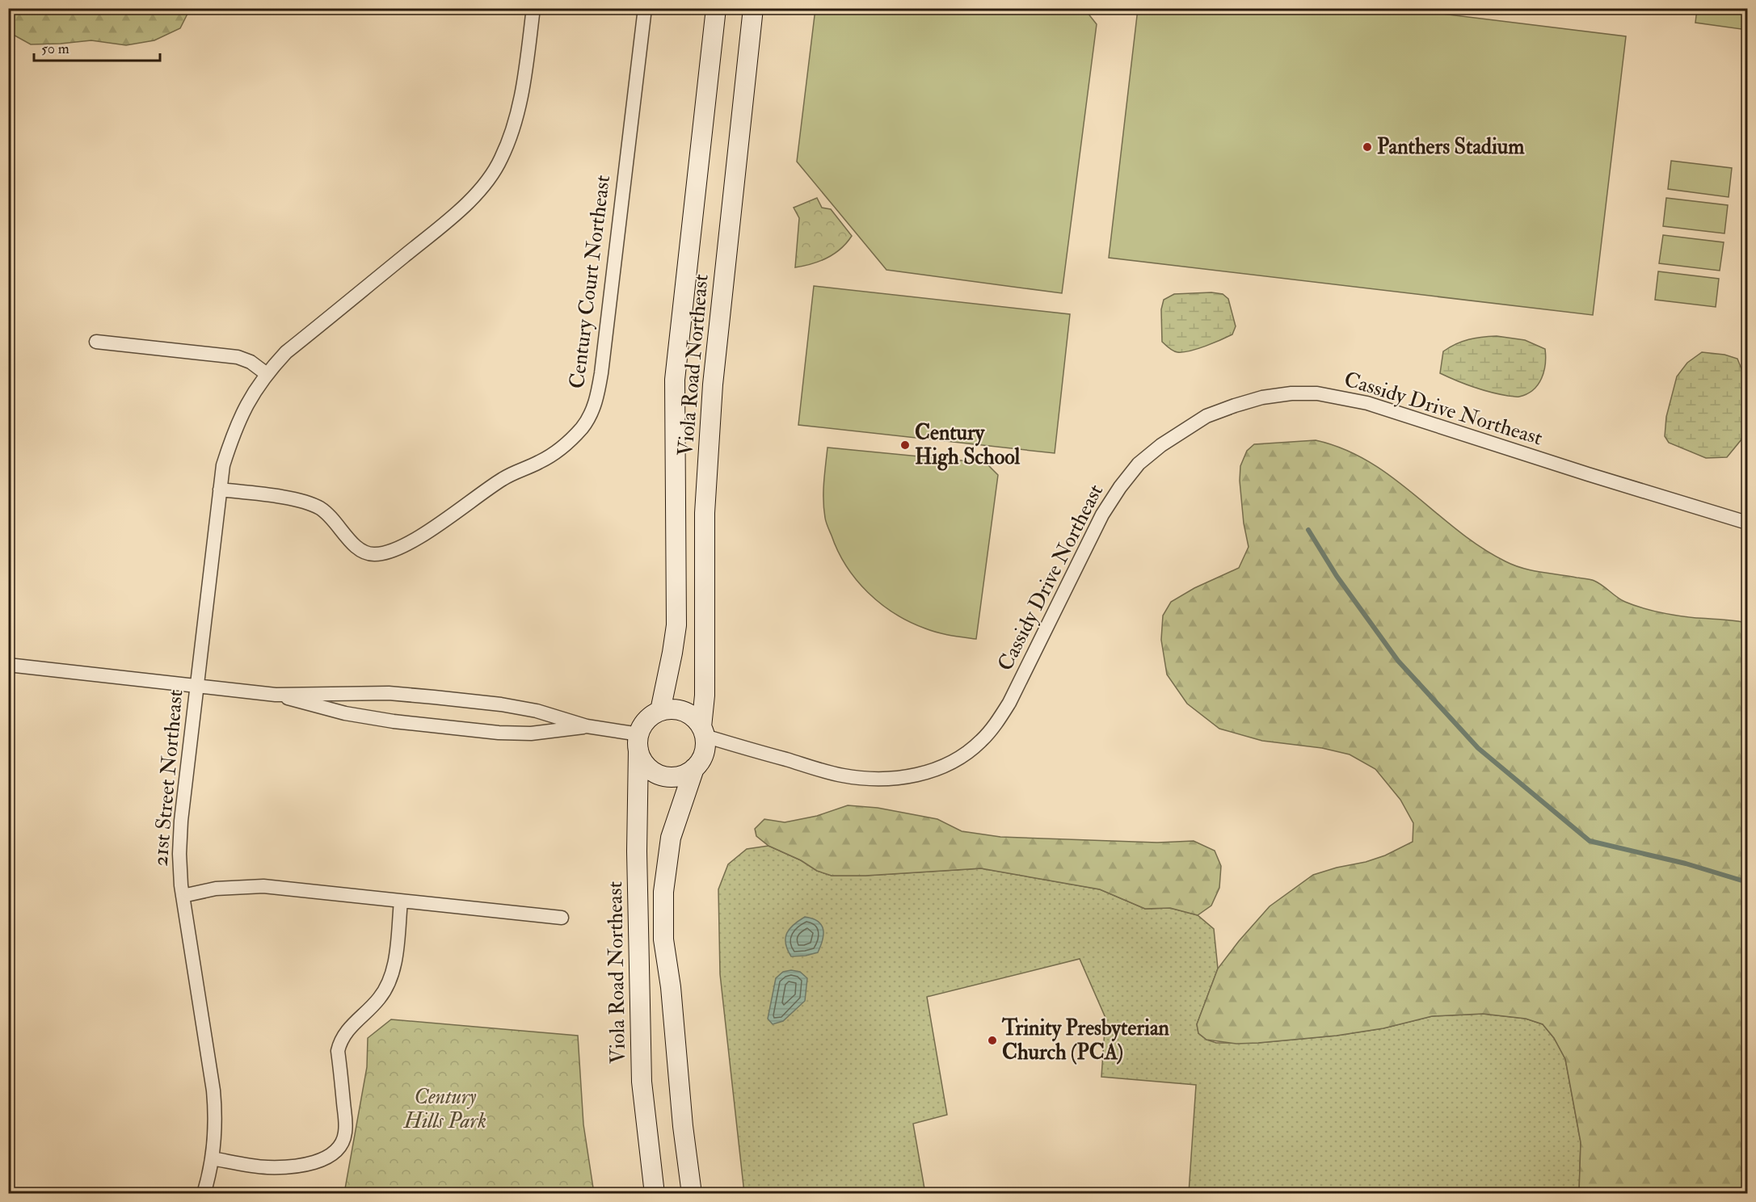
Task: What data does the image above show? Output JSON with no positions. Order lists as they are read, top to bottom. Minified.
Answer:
{"streets":{"main road":["Viola Road Northeast"],"street":["Century Court Northeast","Cassidy Drive Northeast","21st Street Northeast"]},"crossings":[["Century Court Northeast","21st Street Northeast"],["Viola Road Northeast","Cassidy Drive Northeast"]],"parks":["Century Hills Park"],"places":["Panthers Stadium","Century High School","Trinity Presbyterian Church (PCA)"],"scale_bar":"50 m"}
